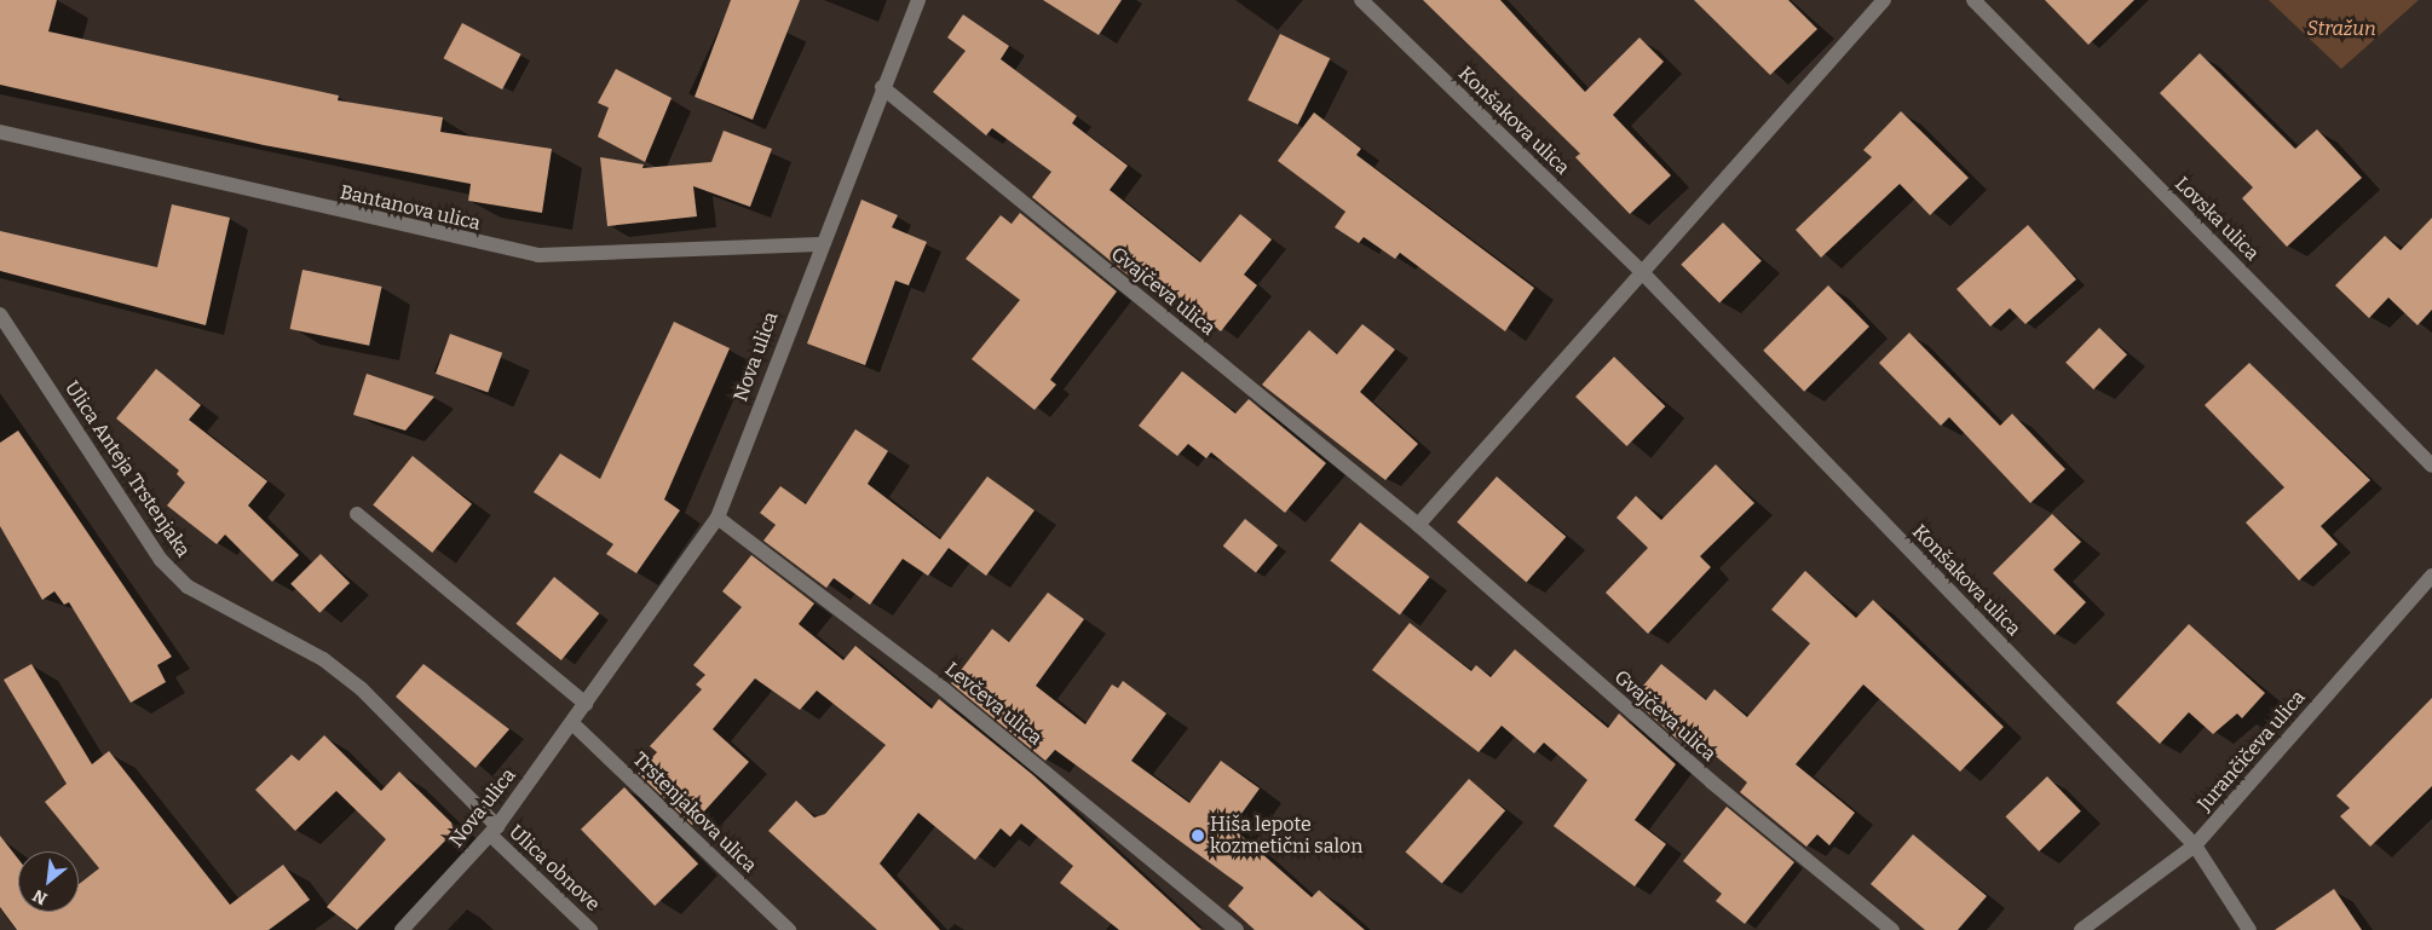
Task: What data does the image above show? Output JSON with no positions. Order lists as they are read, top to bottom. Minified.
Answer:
{"streets":{"street":["Konšakova ulica","Bantanova ulica","Lovska ulica","Gvajčeva ulica","Nova ulica","Ulica Anteja Trstenjaka","Levčeva ulica","Jurančičeva ulica","Trstenjakova ulica","Ulica obnove"]},"crossings":[["Konšakova ulica","Jurančičeva ulica"],["Bantanova ulica","Nova ulica"],["Gvajčeva ulica","Nova ulica"],["Nova ulica","Ulica Anteja Trstenjaka"],["Nova ulica","Levčeva ulica"],["Nova ulica","Trstenjakova ulica"],["Nova ulica","Ulica obnove"],["Ulica Anteja Trstenjaka","Ulica obnove"]],"parks":["Stražun"],"places":["Hiša lepote kozmetični salon"],"north":"bottom left"}
